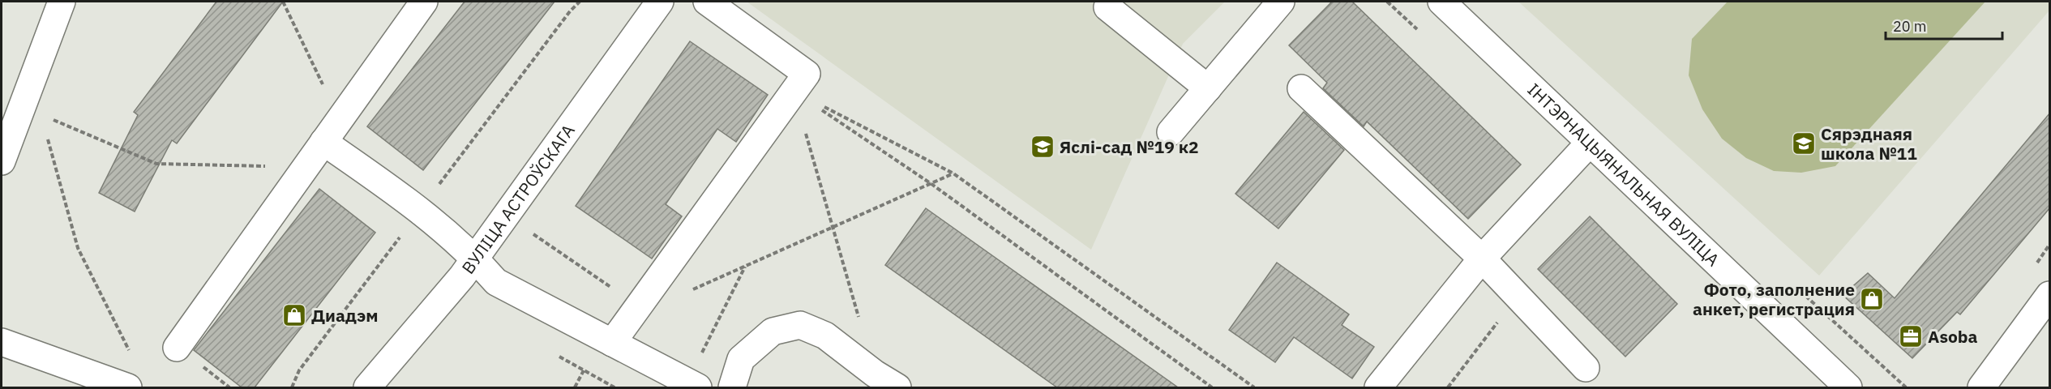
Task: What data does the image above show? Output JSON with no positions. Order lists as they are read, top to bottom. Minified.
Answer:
{"streets":{"street":["ІНТЭРНАЦЫЯНАЛЬНАЯ ВУЛІЦА","ВУЛІЦА АСТРОЎСКАГА"]},"places":{"school or university":["Сярэднаяя школа №11","Яслі-сад №19 к2"],"shop":["Фото, заполнение анкет, регистрация","Диадэм"],"office":["Asoba"]},"scale_bar":"20 m"}
